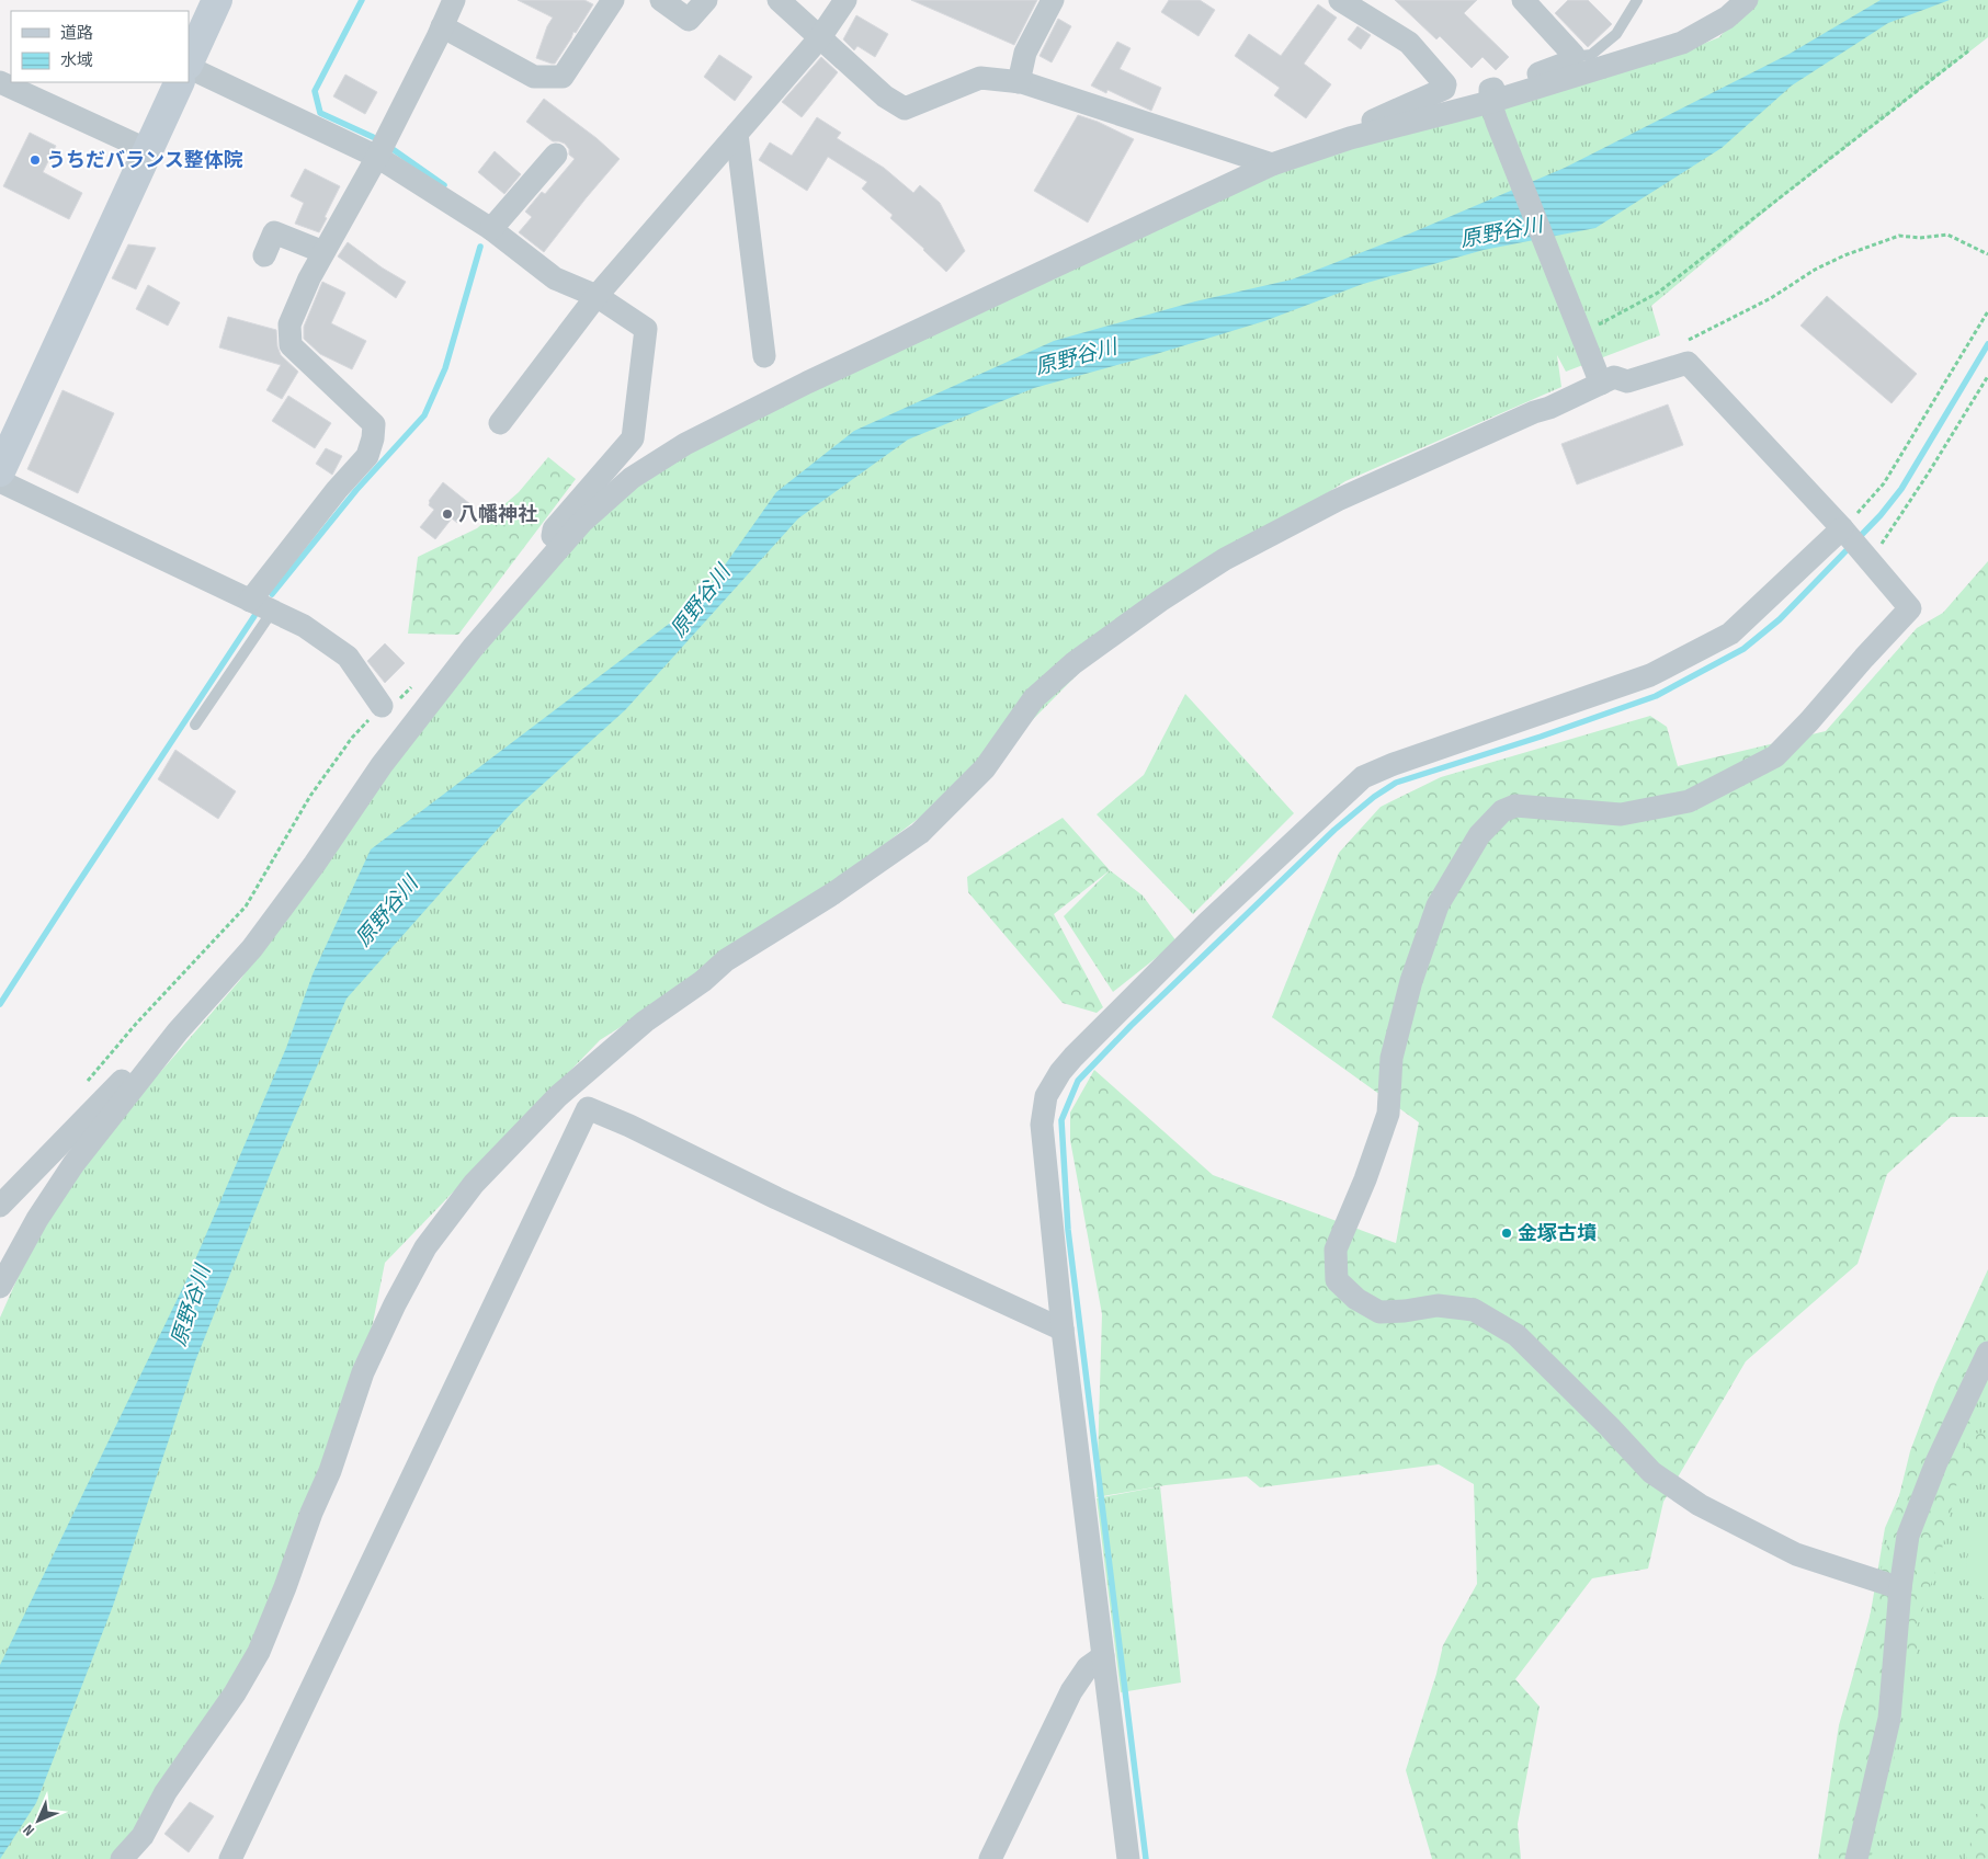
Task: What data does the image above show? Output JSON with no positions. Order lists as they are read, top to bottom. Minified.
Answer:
{"water":["原野谷川"],"places":["うちだバランス整体院","八幡神社","金塚古墳"],"legend":["道路","水域"],"north":"bottom left"}
